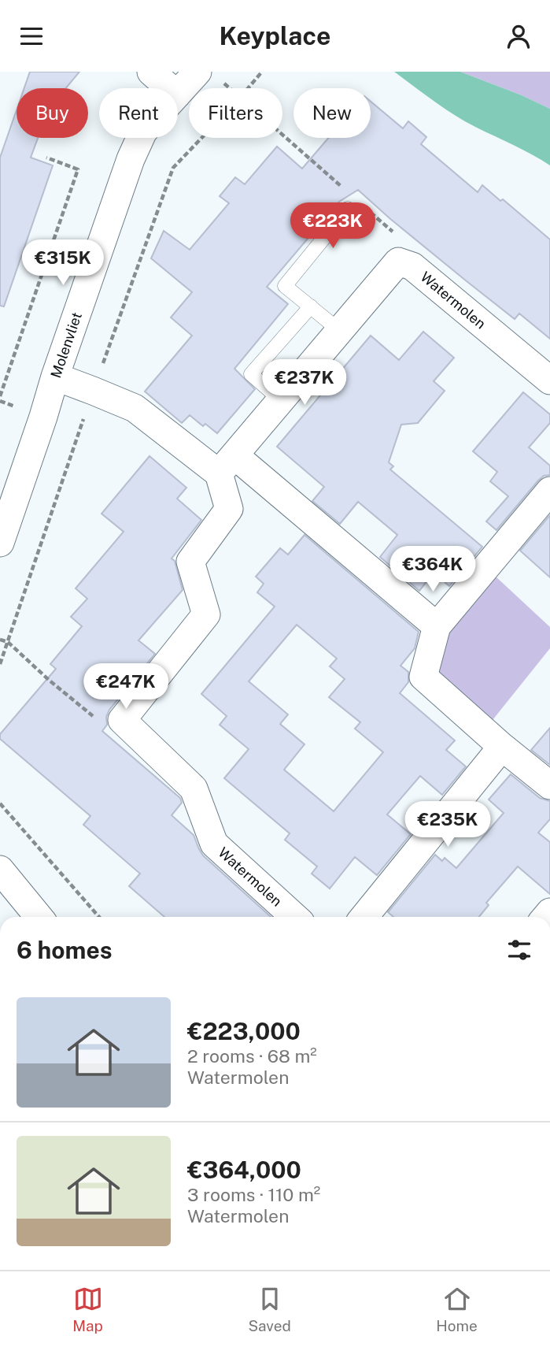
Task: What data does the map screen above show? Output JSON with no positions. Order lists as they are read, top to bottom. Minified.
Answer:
{"streets":{"street":["Watermolen","Molenvliet"]},"page":{"header":"Keyplace","chip":["Buy","Rent","Filters","New"],"price":["€223K","€315K","€237K","€364K","€247K","€235K"],"heading":"6 homes","list":[{"name":"€223,000","note":"2 rooms · 68 m² · Watermolen"},{"name":"€364,000","note":"3 rooms · 110 m² · Watermolen"}],"tabs":["Map","Saved","Home"]}}
